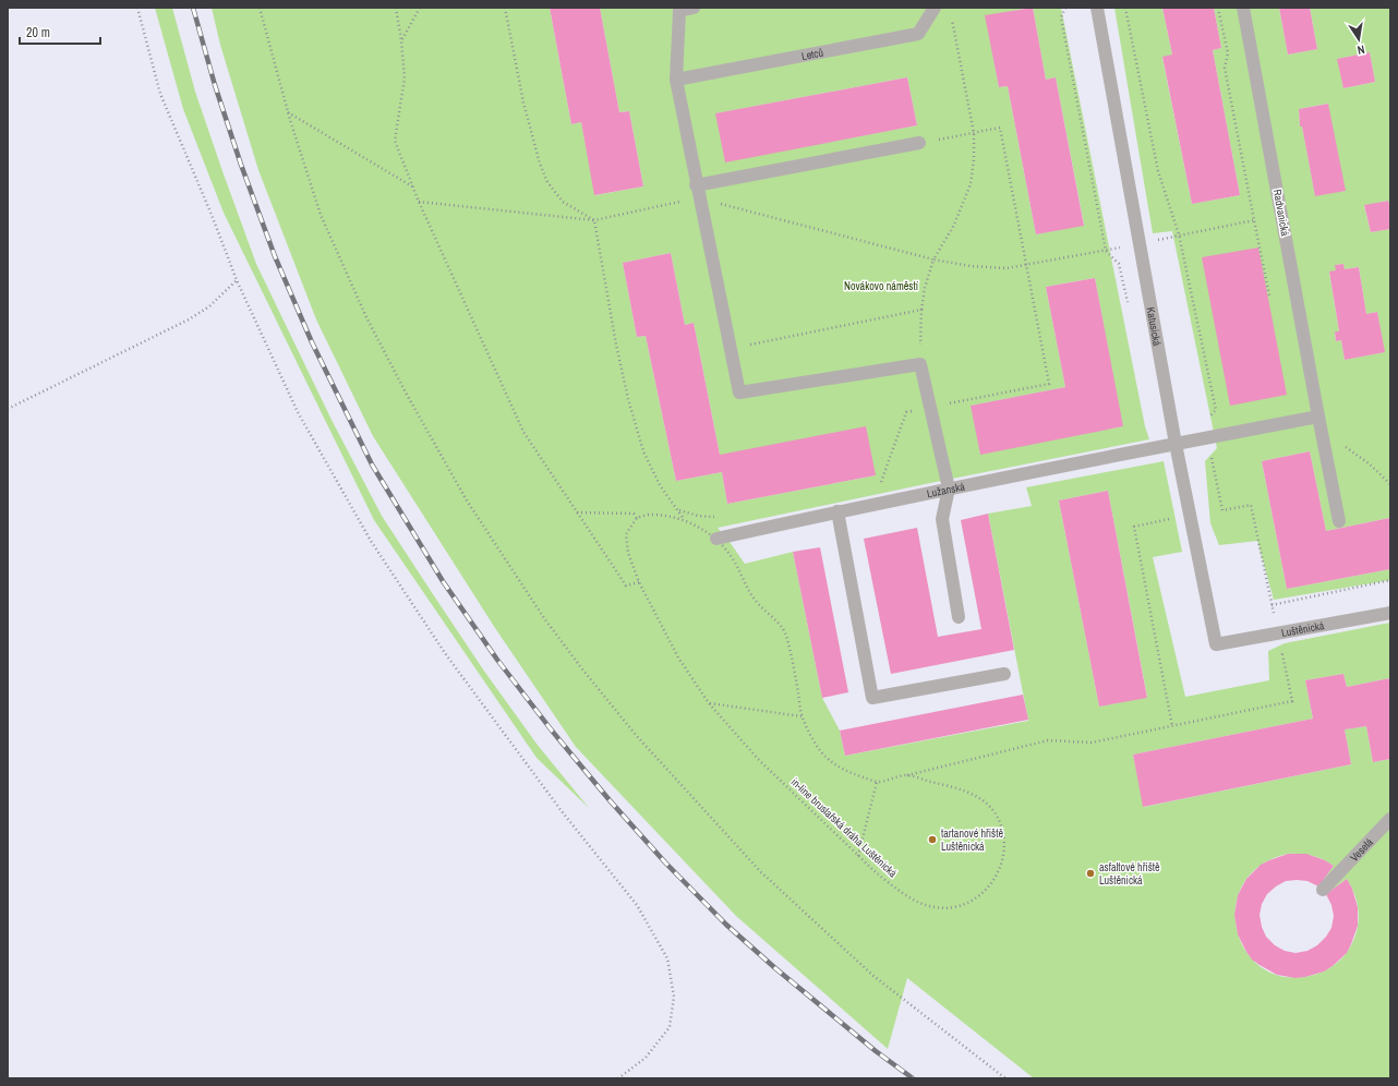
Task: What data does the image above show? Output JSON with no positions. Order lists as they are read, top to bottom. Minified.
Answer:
{"streets":{"street":["Letců","Radvanická","Katusická","Lužanská","Luštěnická","Veselá"],"path":["in-line bruslařská dráha Luštěnická"]},"crossings":[["Katusická","Lužanská"],["Katusická","Luštěnická"]],"parks":["Novákovo náměstí"],"places":["tartanové hřiště Luštěnická","asfaltové hřiště Luštěnická"],"scale_bar":"20 m","north":"bottom"}
